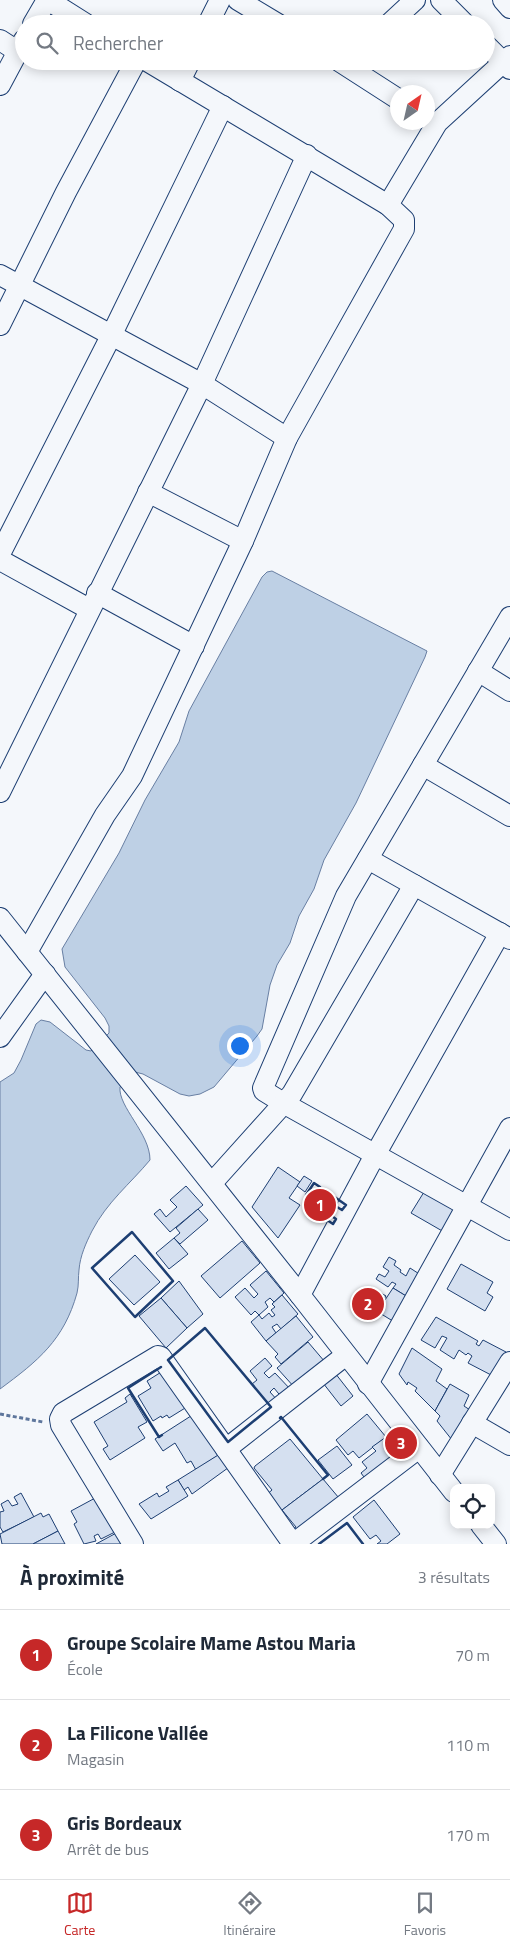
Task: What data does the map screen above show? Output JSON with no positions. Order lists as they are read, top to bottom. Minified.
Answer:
{"north":"top right","page":{"search":"Rechercher","pins":["1","2","3"],"heading":["À proximité","3 résultats"],"list":[{"mark":"1","name":"Groupe Scolaire Mame Astou Maria","note":"École","value":"70 m"},{"mark":"2","name":"La Filicone Vallée","note":"Magasin","value":"110 m"},{"mark":"3","name":"Gris Bordeaux","note":"Arrêt de bus","value":"170 m"}],"nav":["Carte","Itinéraire","Favoris"]}}
